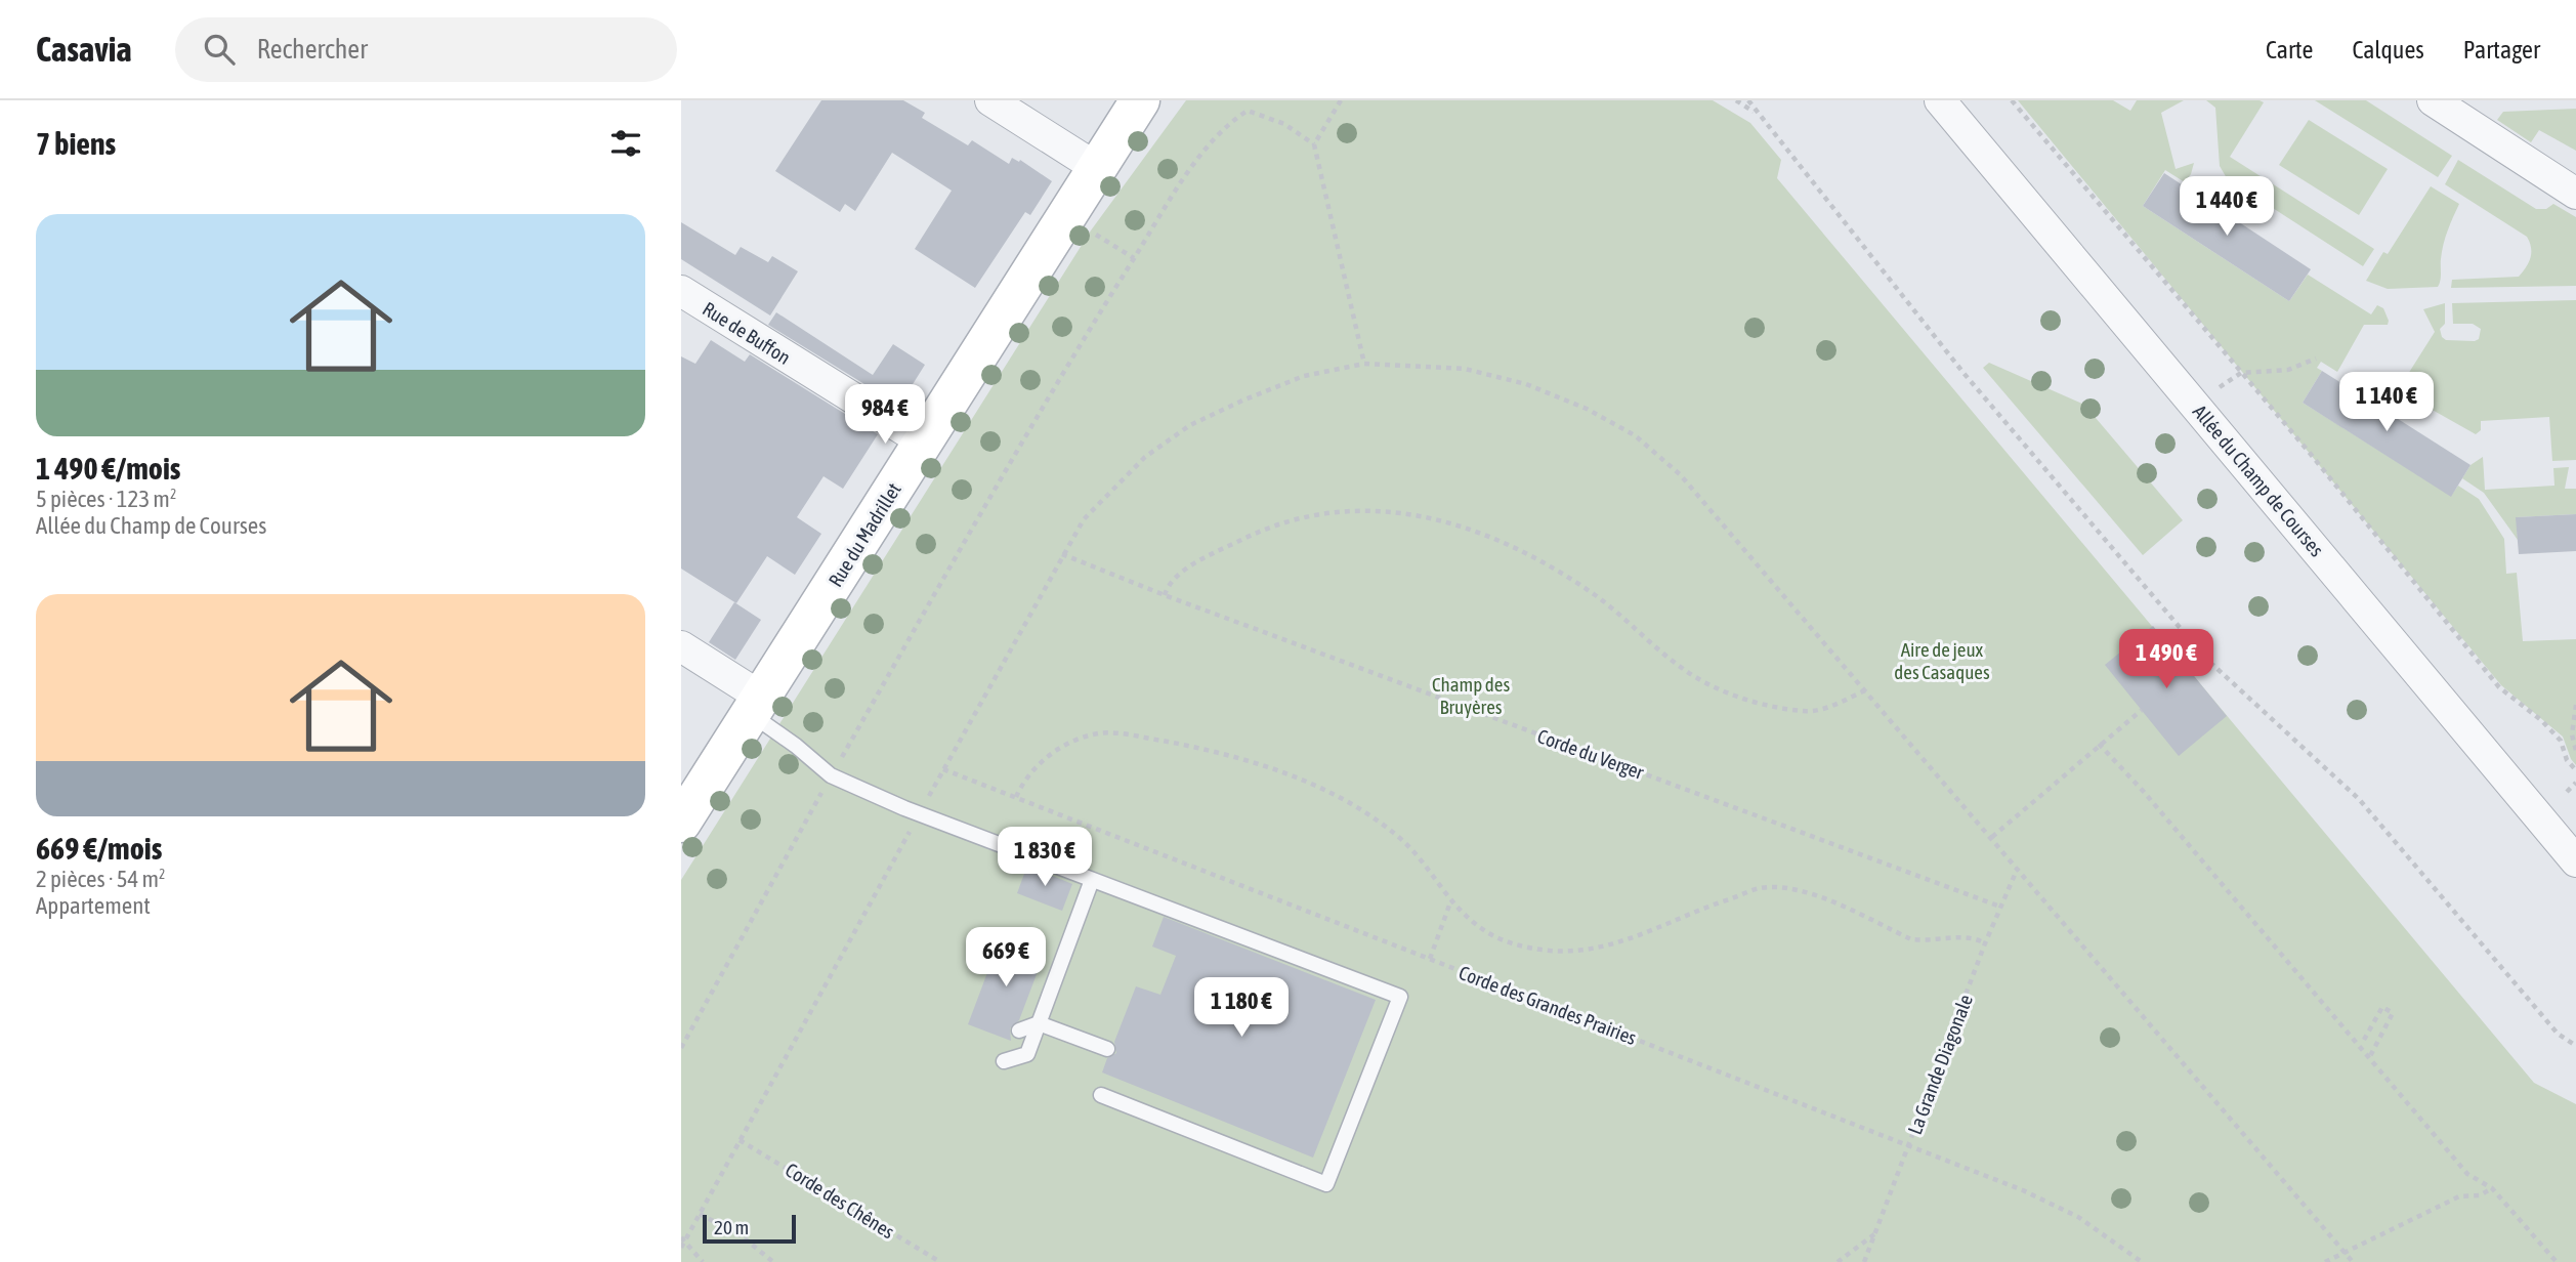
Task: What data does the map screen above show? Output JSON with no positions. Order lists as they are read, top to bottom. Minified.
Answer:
{"streets":{"street":["Rue de Buffon","Allée du Champ de Courses","Rue du Madrillet"],"path":["Corde du Verger","Corde des Grandes Prairies","La Grande Diagonale","Corde des Chênes"]},"crossings":[["Rue de Buffon","Rue du Madrillet"],["Corde du Verger","La Grande Diagonale"],["Corde des Grandes Prairies","La Grande Diagonale"]],"parks":["Aire de jeux des Casaques","Champ des Bruyères"],"scale_bar":"20 m","page":{"header":"Casavia","search":"Rechercher","nav":["Carte","Calques","Partager"],"heading":"7 biens","price":["1 440 €","1 140 €","984 €","1 490 €","1 830 €","669 €","1 180 €"],"list":[{"name":"1 490 €/mois","note":"5 pièces · 123 m² · Allée du Champ de Courses"},{"name":"669 €/mois","note":"2 pièces · 54 m² · Appartement"}],"scale":"20 m"}}
